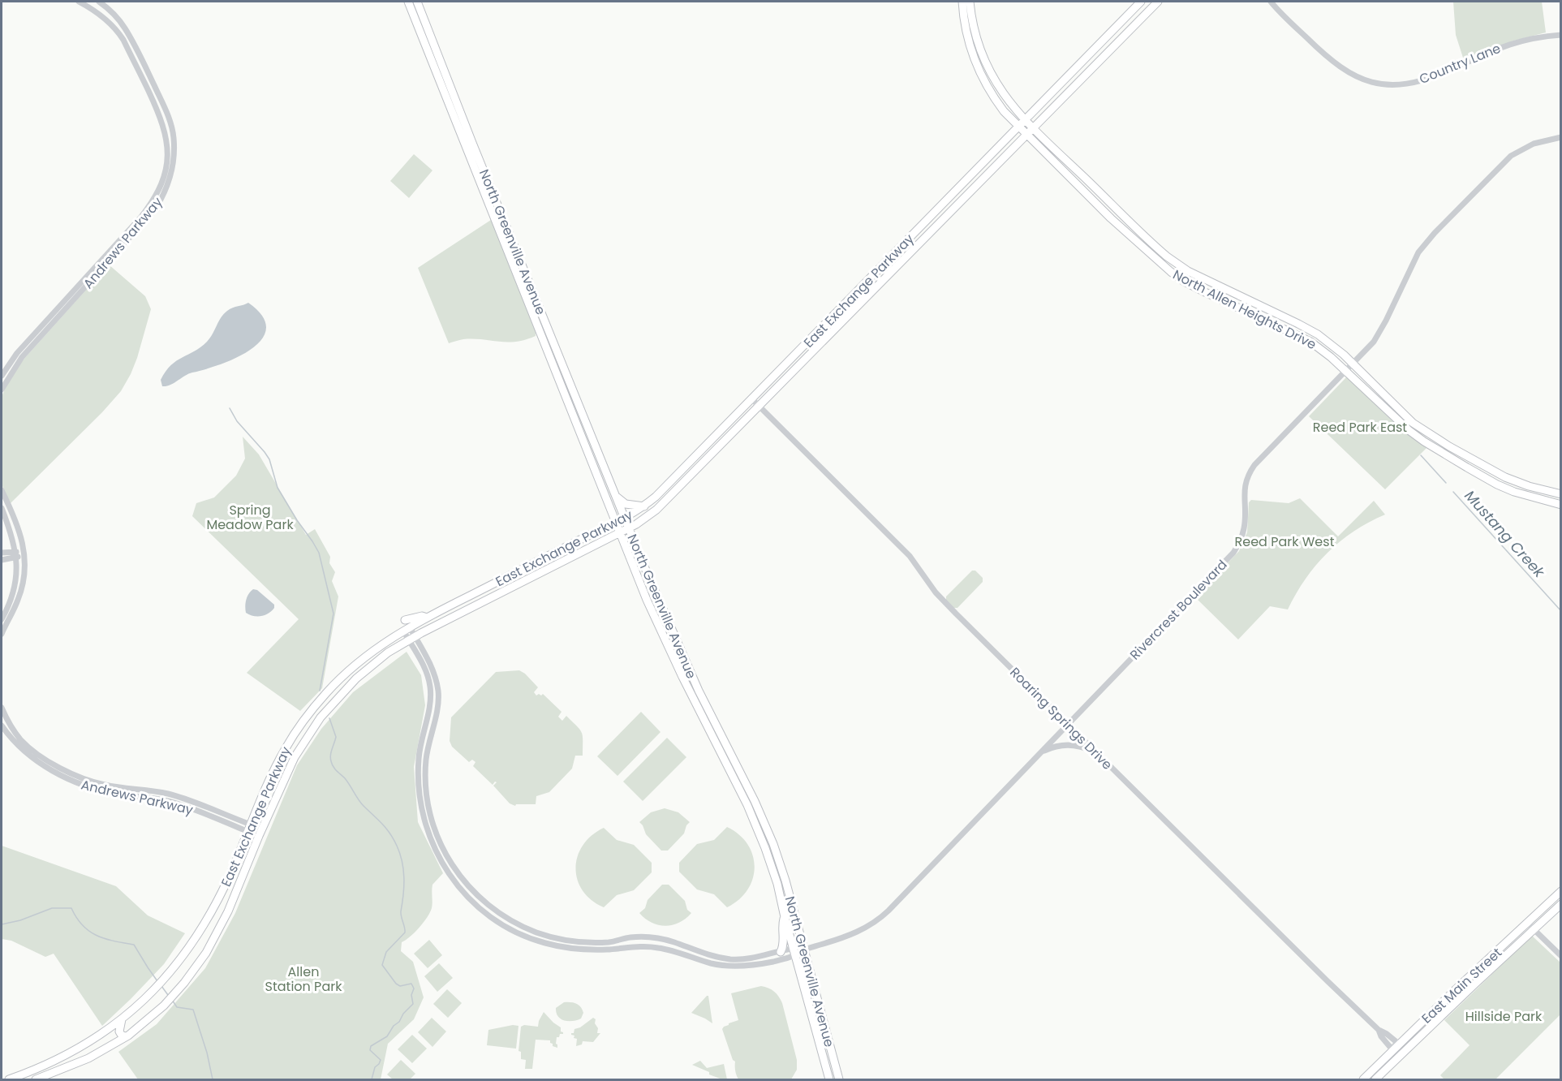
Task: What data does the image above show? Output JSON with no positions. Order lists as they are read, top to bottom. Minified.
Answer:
{"streets":{"main road":["North Greenville Avenue","East Exchange Parkway","North Allen Heights Drive","East Main Street"],"street":["Country Lane","Andrews Parkway","Rivercrest Boulevard","Roaring Springs Drive"]},"crossings":[["North Greenville Avenue","East Exchange Parkway"],["North Greenville Avenue","Rivercrest Boulevard"],["Andrews Parkway","East Exchange Parkway"],["East Exchange Parkway","North Allen Heights Drive"],["East Exchange Parkway","Rivercrest Boulevard"],["East Exchange Parkway","Roaring Springs Drive"],["North Allen Heights Drive","Rivercrest Boulevard"],["Rivercrest Boulevard","Roaring Springs Drive"],["Roaring Springs Drive","East Main Street"]],"water":["Mustang Creek"],"parks":["Reed Park East","Spring Meadow Park","Reed Park West","Allen Station Park","Hillside Park"]}
